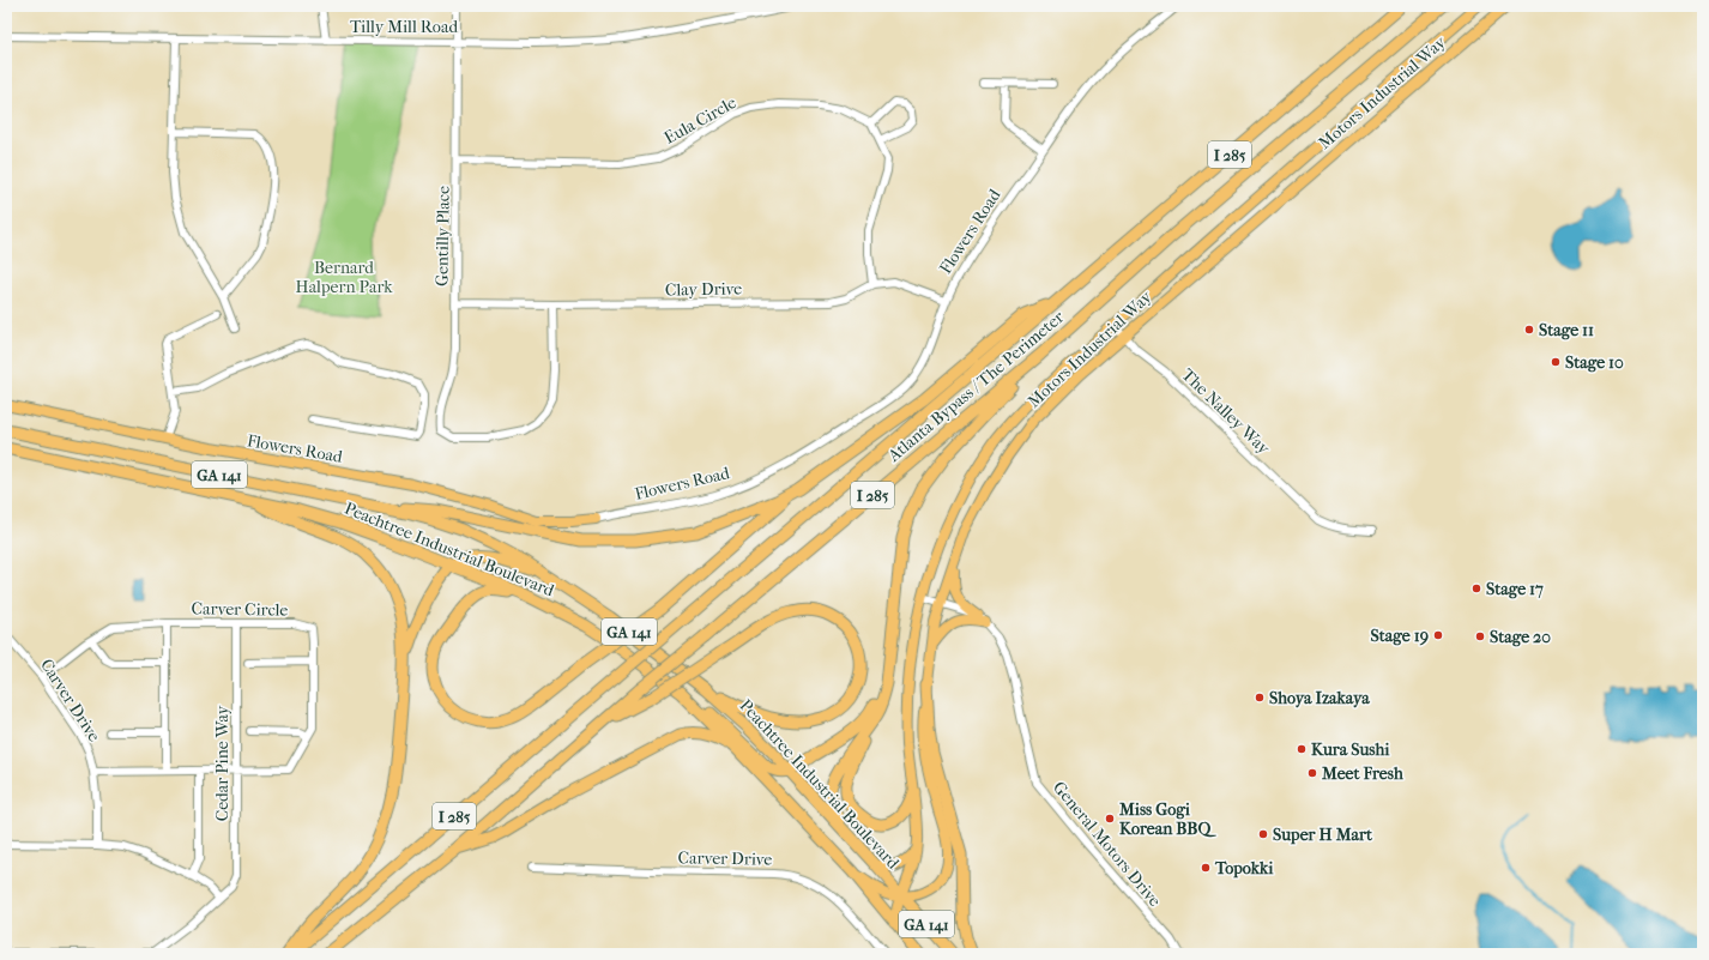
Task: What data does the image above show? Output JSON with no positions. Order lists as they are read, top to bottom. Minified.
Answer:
{"streets":{"highway":["I 285","Atlanta Bypass / The Perimeter","GA 141","Peachtree Industrial Boulevard"],"main road":["Motors Industrial Way","Flowers Road"],"street":["Tilly Mill Road","Eula Circle","Gentilly Place","Clay Drive","The Nalley Way","Carver Circle","Carver Drive","Cedar Pine Way","General Motors Drive"]},"crossings":[["Tilly Mill Road","Gentilly Place"],["Motors Industrial Way","The Nalley Way"],["Motors Industrial Way","Peachtree Industrial Boulevard"],["Eula Circle","Gentilly Place"],["Flowers Road","Clay Drive"],["Gentilly Place","Clay Drive"],["Carver Circle","Carver Drive"],["Carver Circle","Cedar Pine Way"]],"parks":["Bernard Halpern Park"],"places":["Stage 11","Stage 10","Stage 17","Stage 19","Stage 20","Shoya Izakaya","Kura Sushi","Meet Fresh","Miss Gogi Korean BBQ","Super H Mart","Topokki"]}
